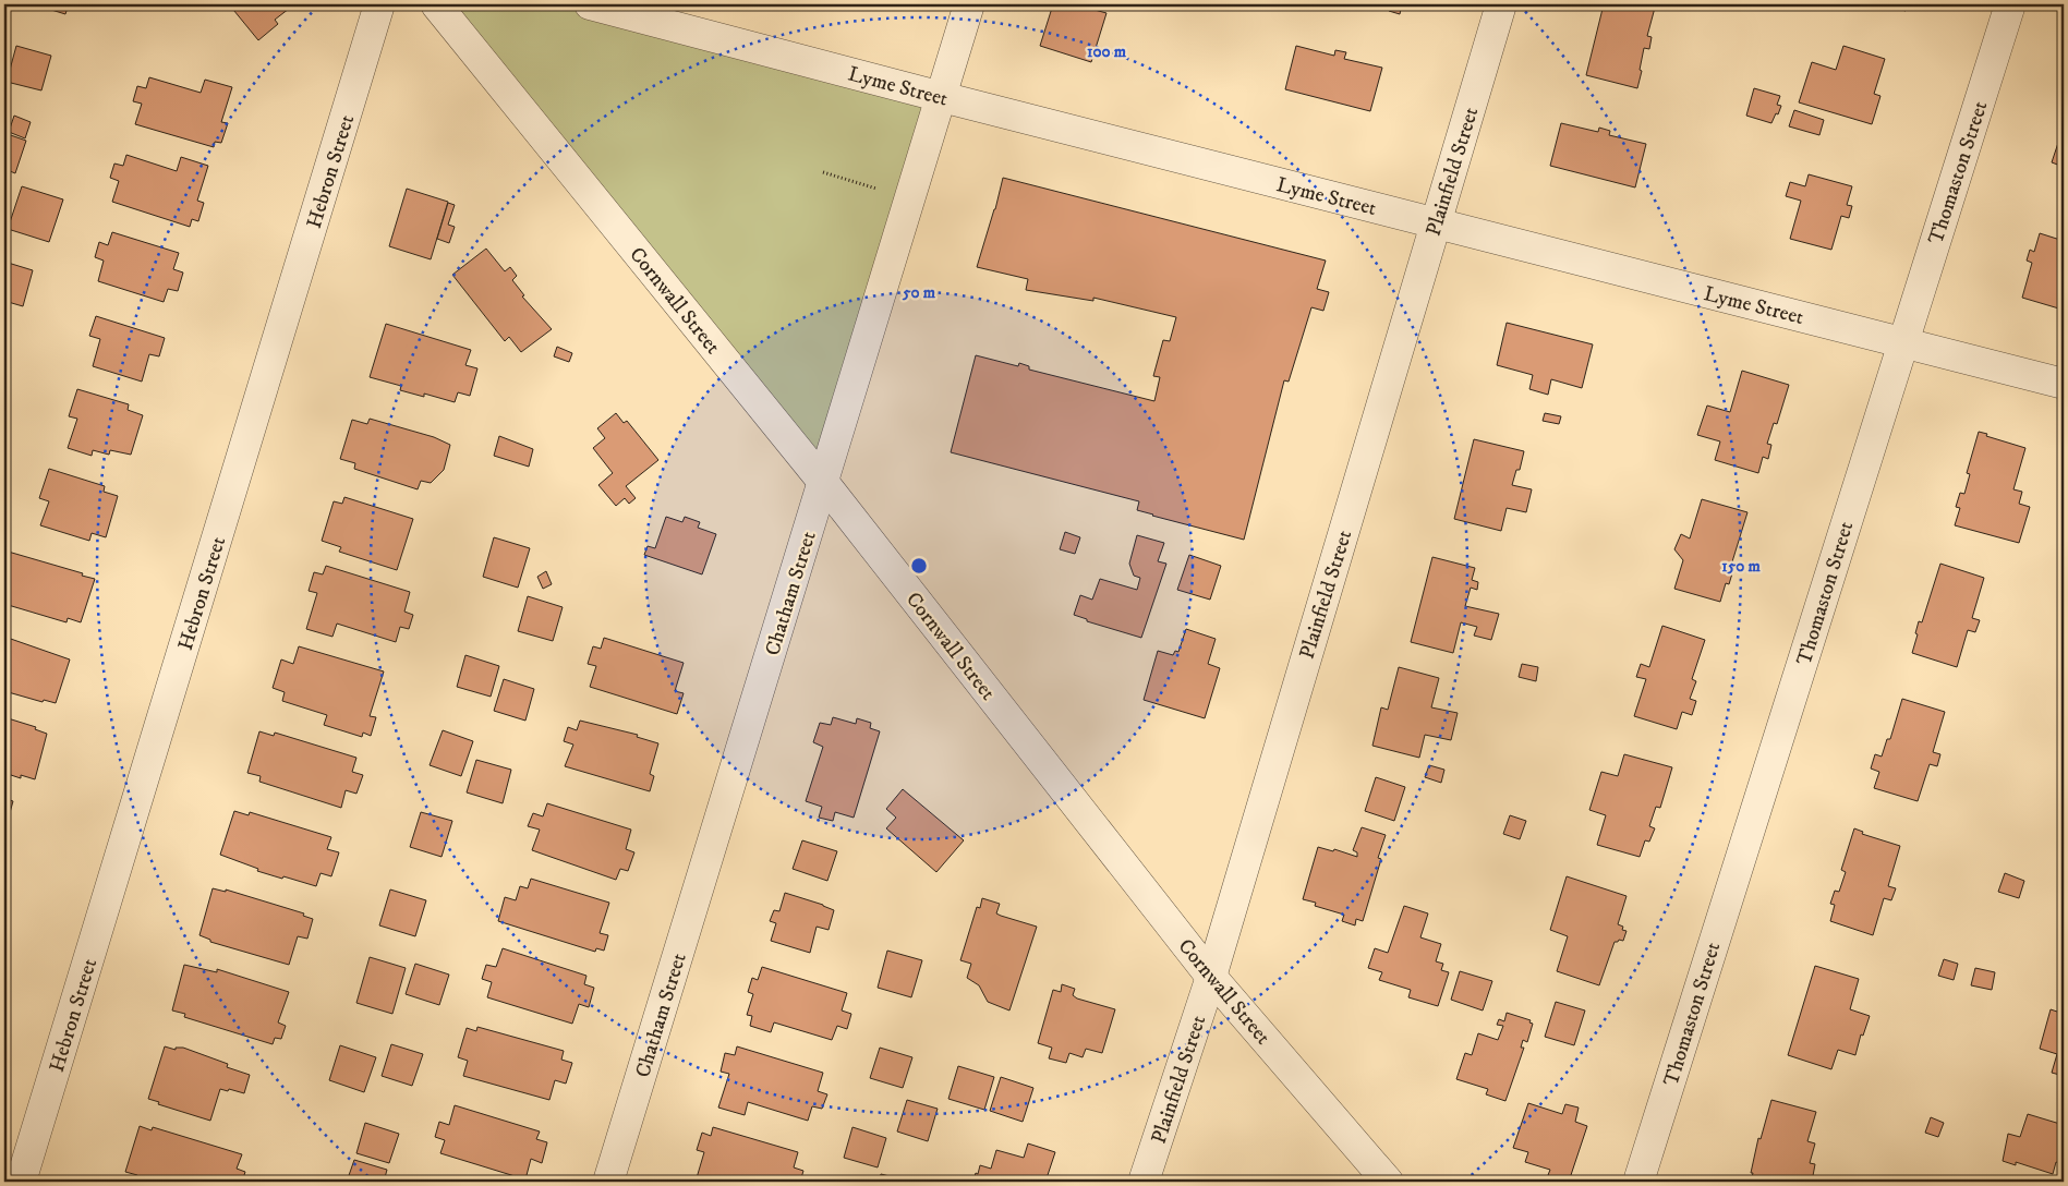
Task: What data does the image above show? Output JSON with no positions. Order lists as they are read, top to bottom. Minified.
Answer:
{"streets":{"street":["Lyme Street","Hebron Street","Plainfield Street","Thomaston Street","Cornwall Street","Chatham Street"]},"crossings":[["Lyme Street","Plainfield Street"],["Lyme Street","Thomaston Street"],["Lyme Street","Chatham Street"],["Plainfield Street","Cornwall Street"],["Cornwall Street","Chatham Street"]],"rings":["100 m","50 m","150 m"]}
